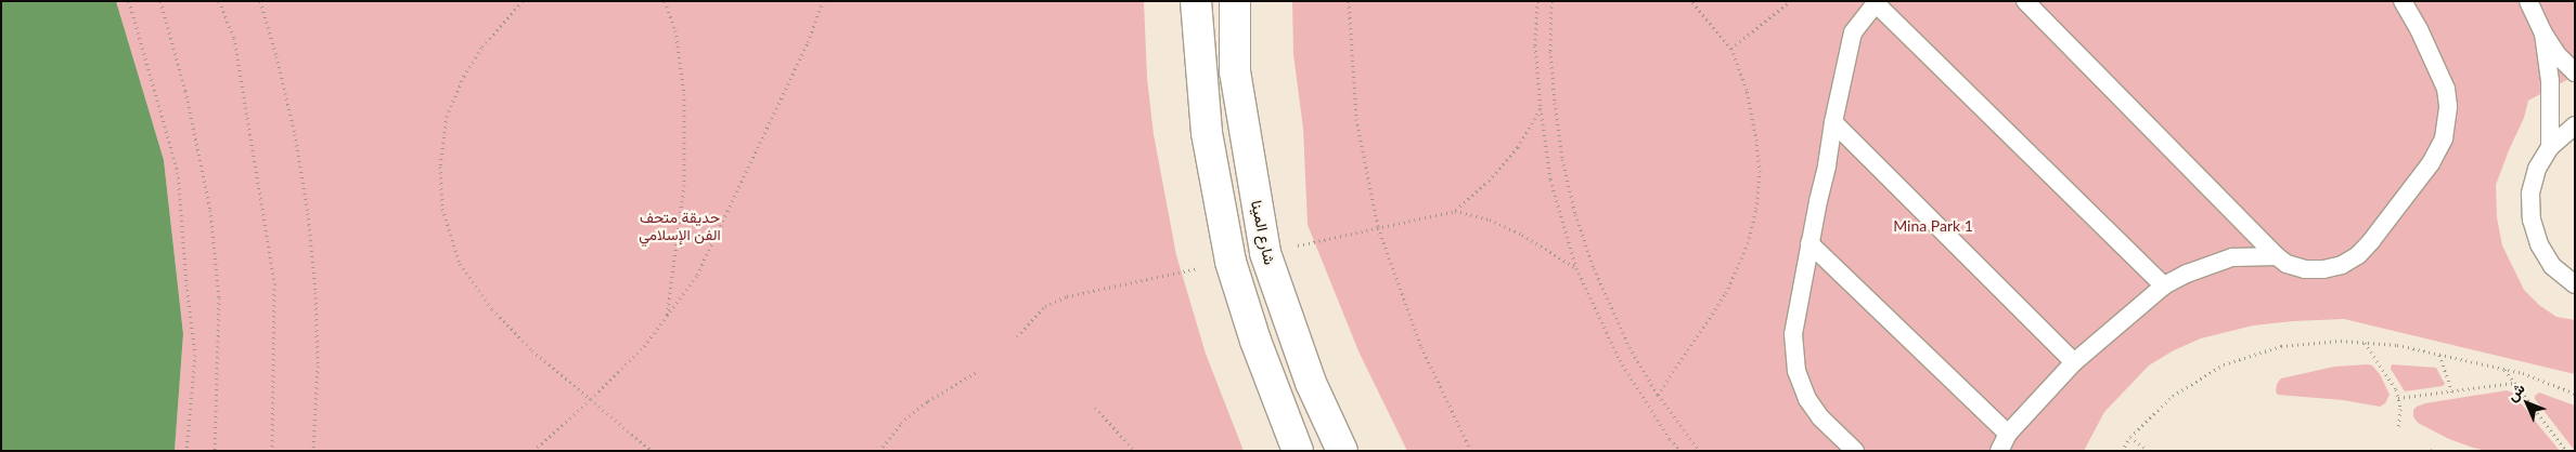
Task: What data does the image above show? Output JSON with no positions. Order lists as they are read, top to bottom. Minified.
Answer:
{"streets":{"street":["شارع المينا"]},"parks":["حديقة متحف الفن الإسلامي","Mina Park 1"],"north":"top left"}
